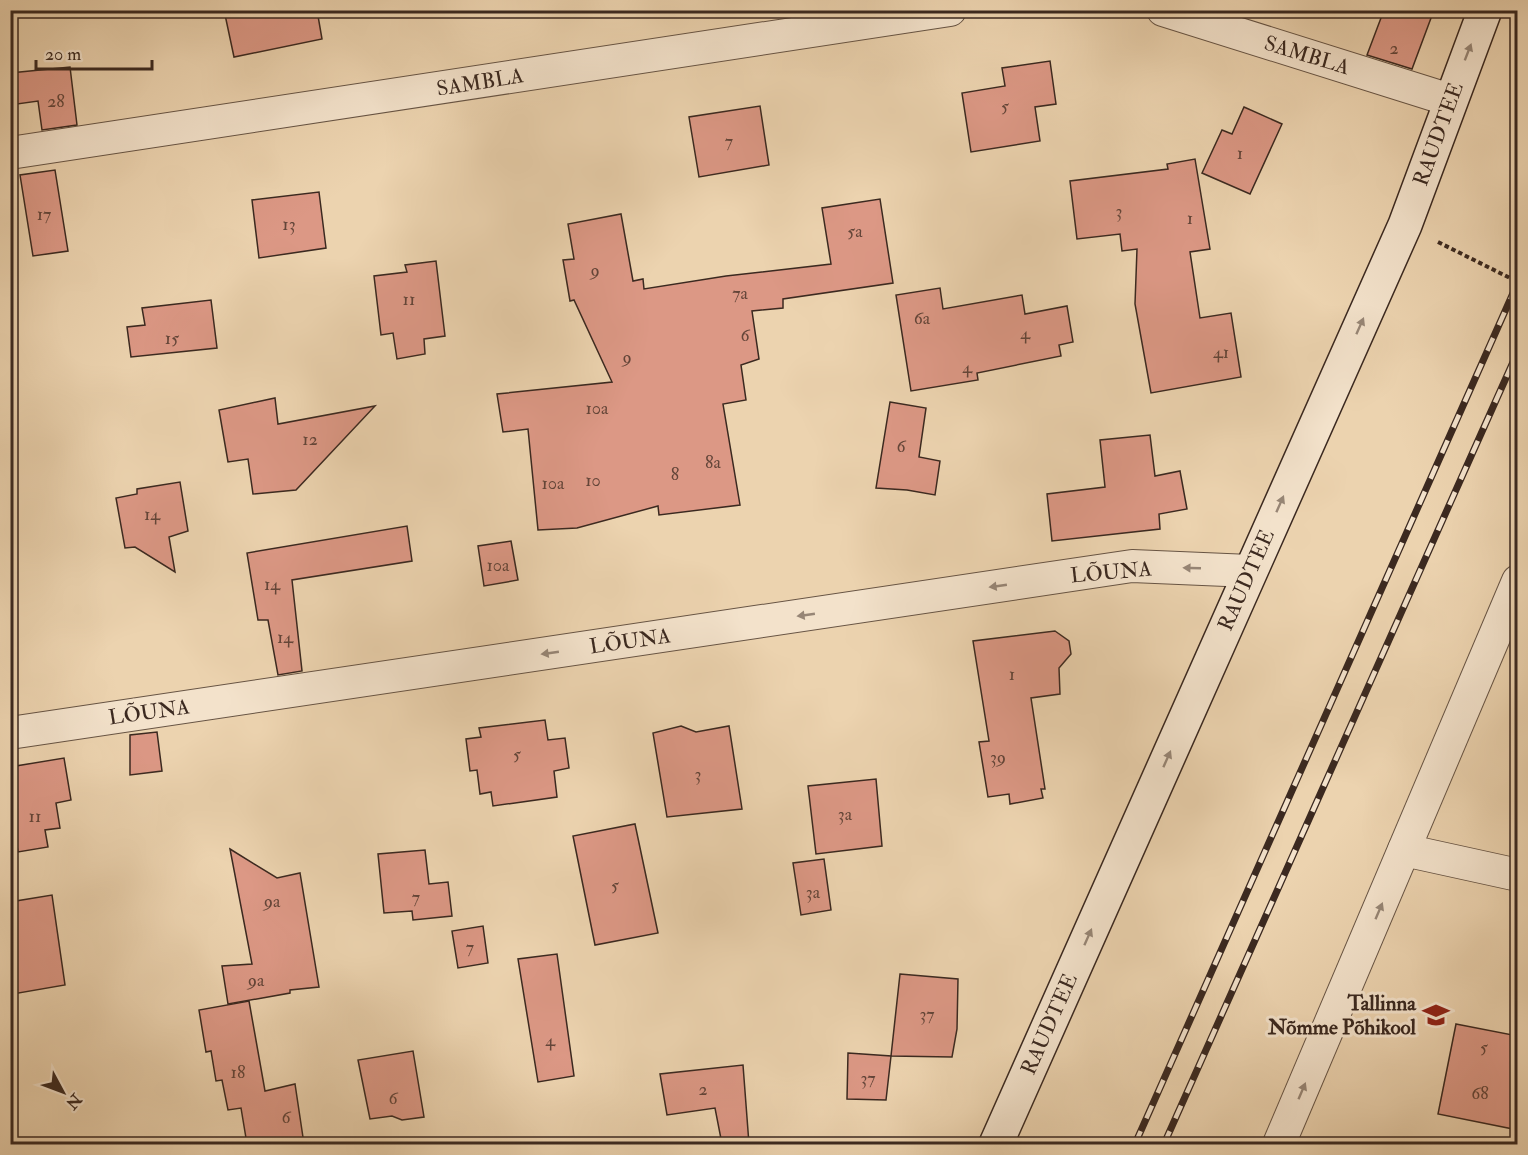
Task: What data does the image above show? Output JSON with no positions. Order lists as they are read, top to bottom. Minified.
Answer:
{"streets":{"street":["SAMBLA","RAUDTEE","LÕUNA"]},"crossings":[["SAMBLA","RAUDTEE"],["RAUDTEE","LÕUNA"]],"one_way":["LÕUNA"],"places":{"school or university":["Tallinna Nõmme Põhikool"]},"house_numbers":["2","28","5","7","1","3","17","1","13","5a","9","7a","11","6a","4","6","15","41","9","4","10a","12","6","8a","8","10","10a","14","10a","14","14","1","5","39","3","3a","11","5","3a","7","9a","7","9a","37","4","5","18","37","2","68","6","6"],"scale_bar":"20 m","north":"bottom right"}
